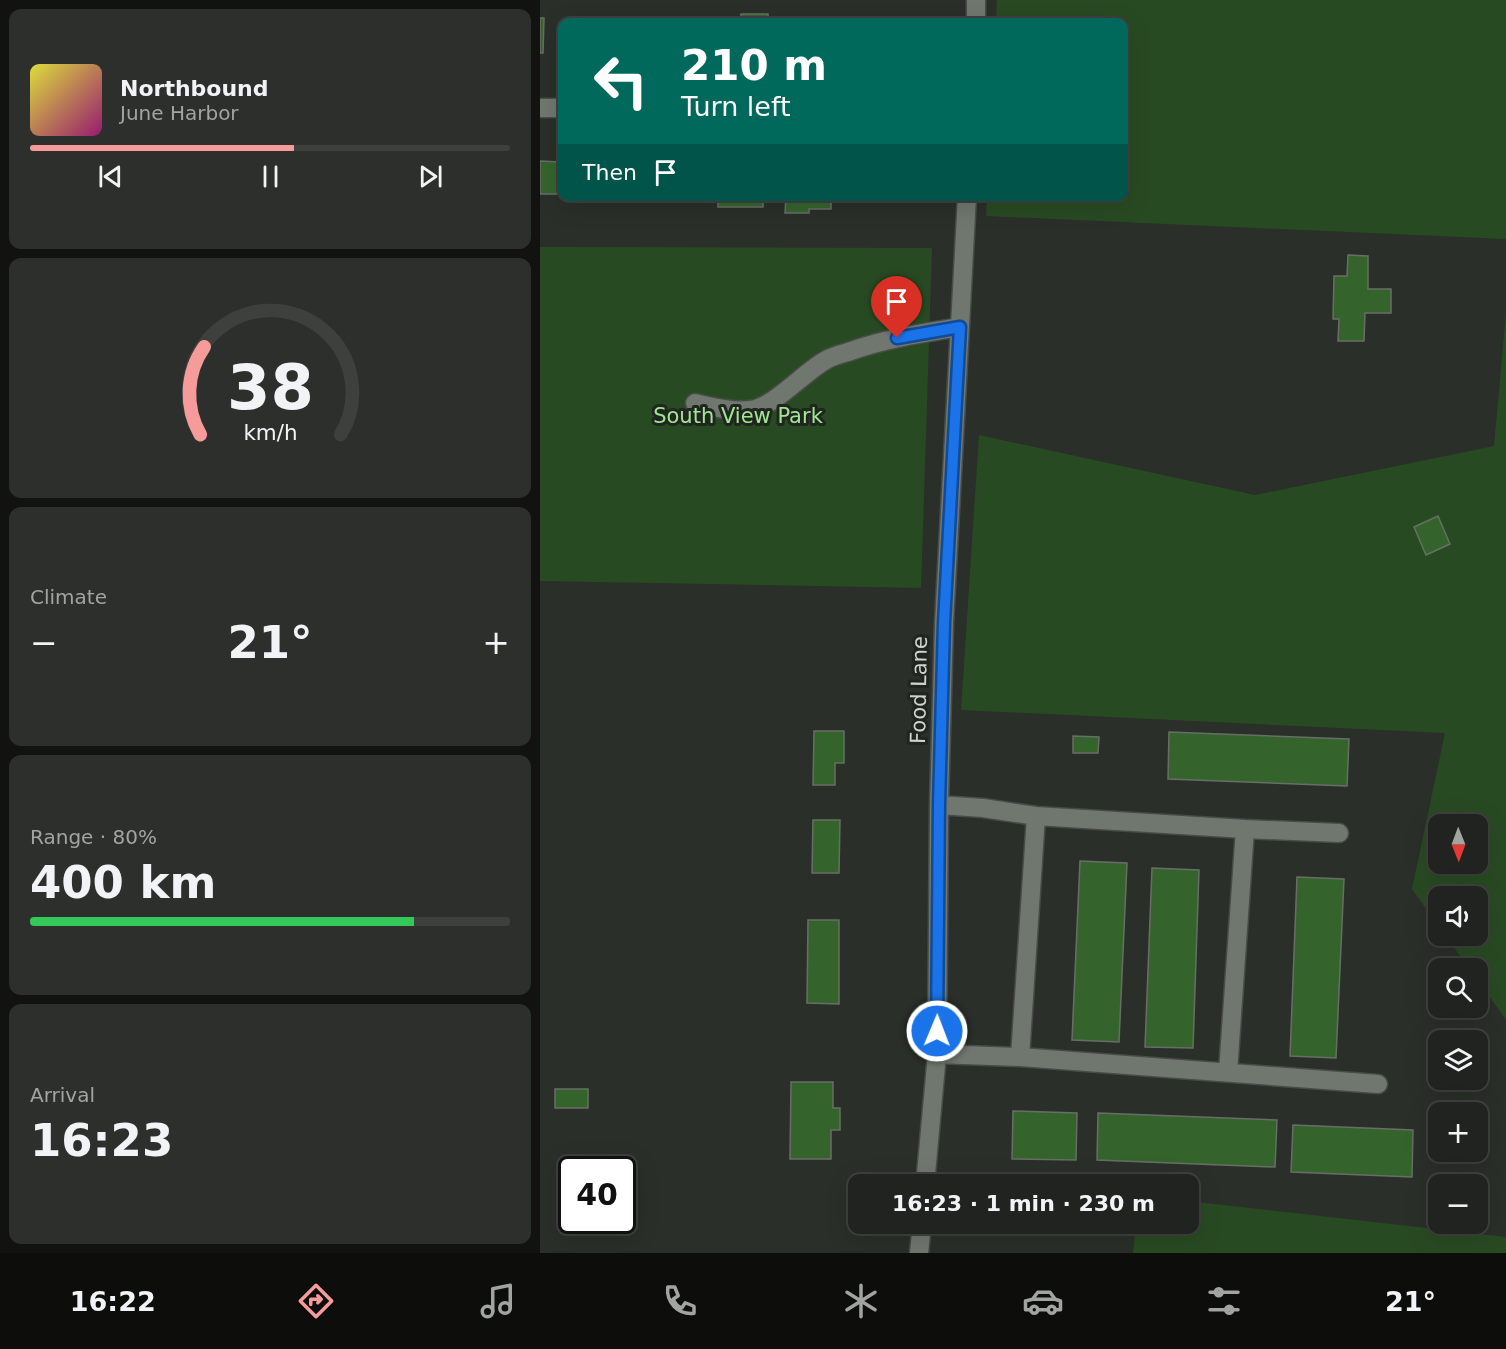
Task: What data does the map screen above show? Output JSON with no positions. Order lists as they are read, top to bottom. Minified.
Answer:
{"streets":{"street":["Food Lane"]},"parks":["South View Park"],"north":"bottom","page":{"turn":["210 m","Turn left"],"song":["Northbound","June Harbor"],"then":"Then","tile":["Climate",["Range · 80%","400 km"],["Arrival","16:23"]],"heat":["−","21°","+"],"map_buttons":["+","−"],"limit":"40","trip":"16:23 · 1 min · 230 m","tabs":["16:22","21°"],"gauge":["38","km/h"]}}
